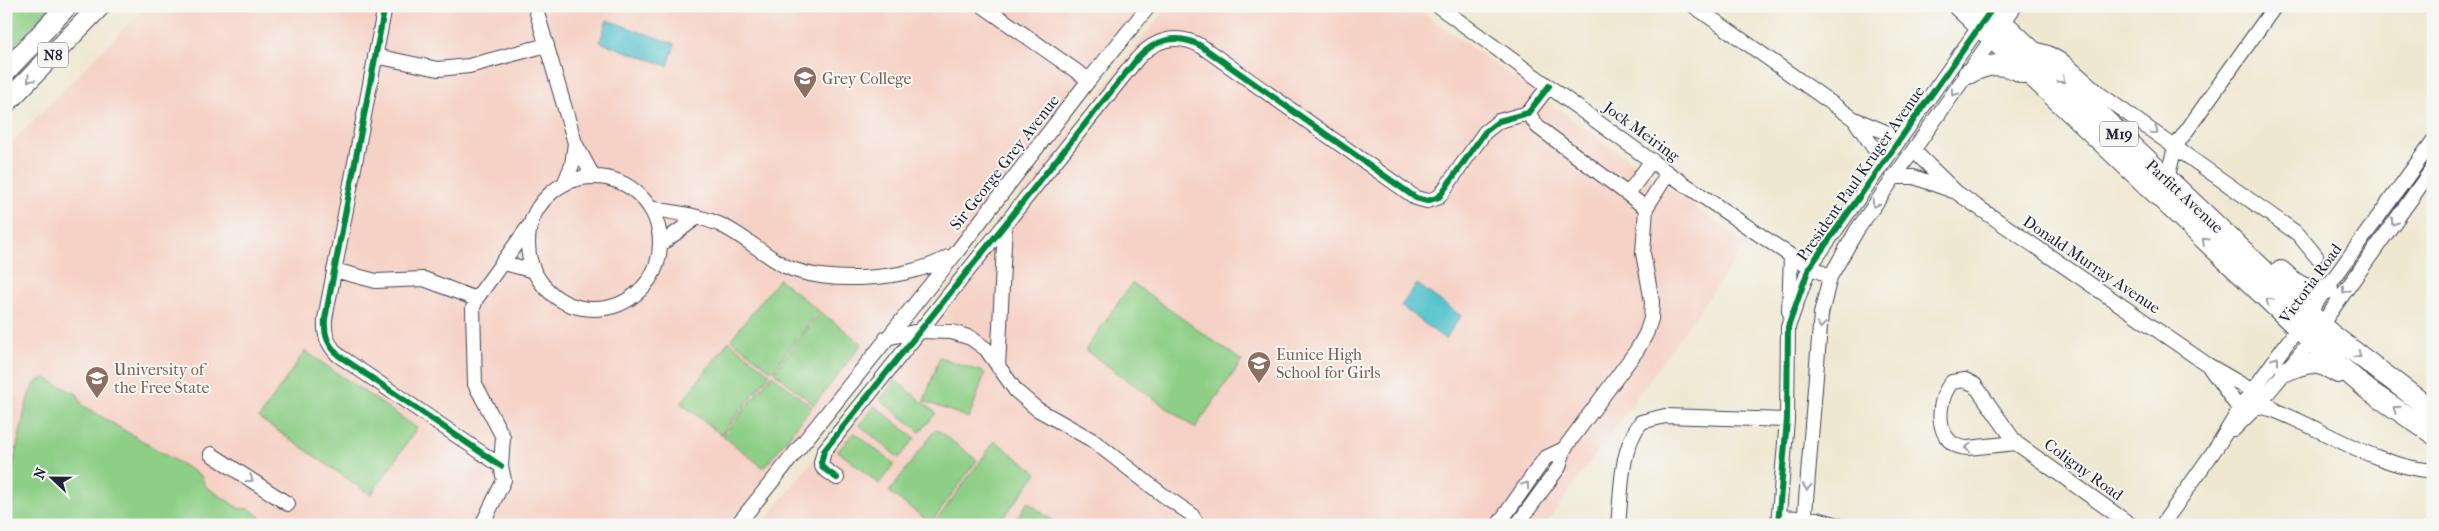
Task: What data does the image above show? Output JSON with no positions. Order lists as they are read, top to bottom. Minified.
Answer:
{"streets":{"highway":["N8","M19","Parfitt Avenue"],"street":["Jock Meiring","Sir George Grey Avenue","President Paul Kruger Avenue","Donald Murray Avenue","Victoria Road","Coligny Road"]},"crossings":[["Jock Meiring","President Paul Kruger Avenue"],["M19","Parfitt Avenue"],["M19","Victoria Road"],["President Paul Kruger Avenue","Parfitt Avenue"],["President Paul Kruger Avenue","Donald Murray Avenue"],["Parfitt Avenue","Victoria Road"],["Donald Murray Avenue","Victoria Road"]],"places":{"school or university":["Grey College","Eunice High School for Girls","University of the Free State"]},"north":"left"}
